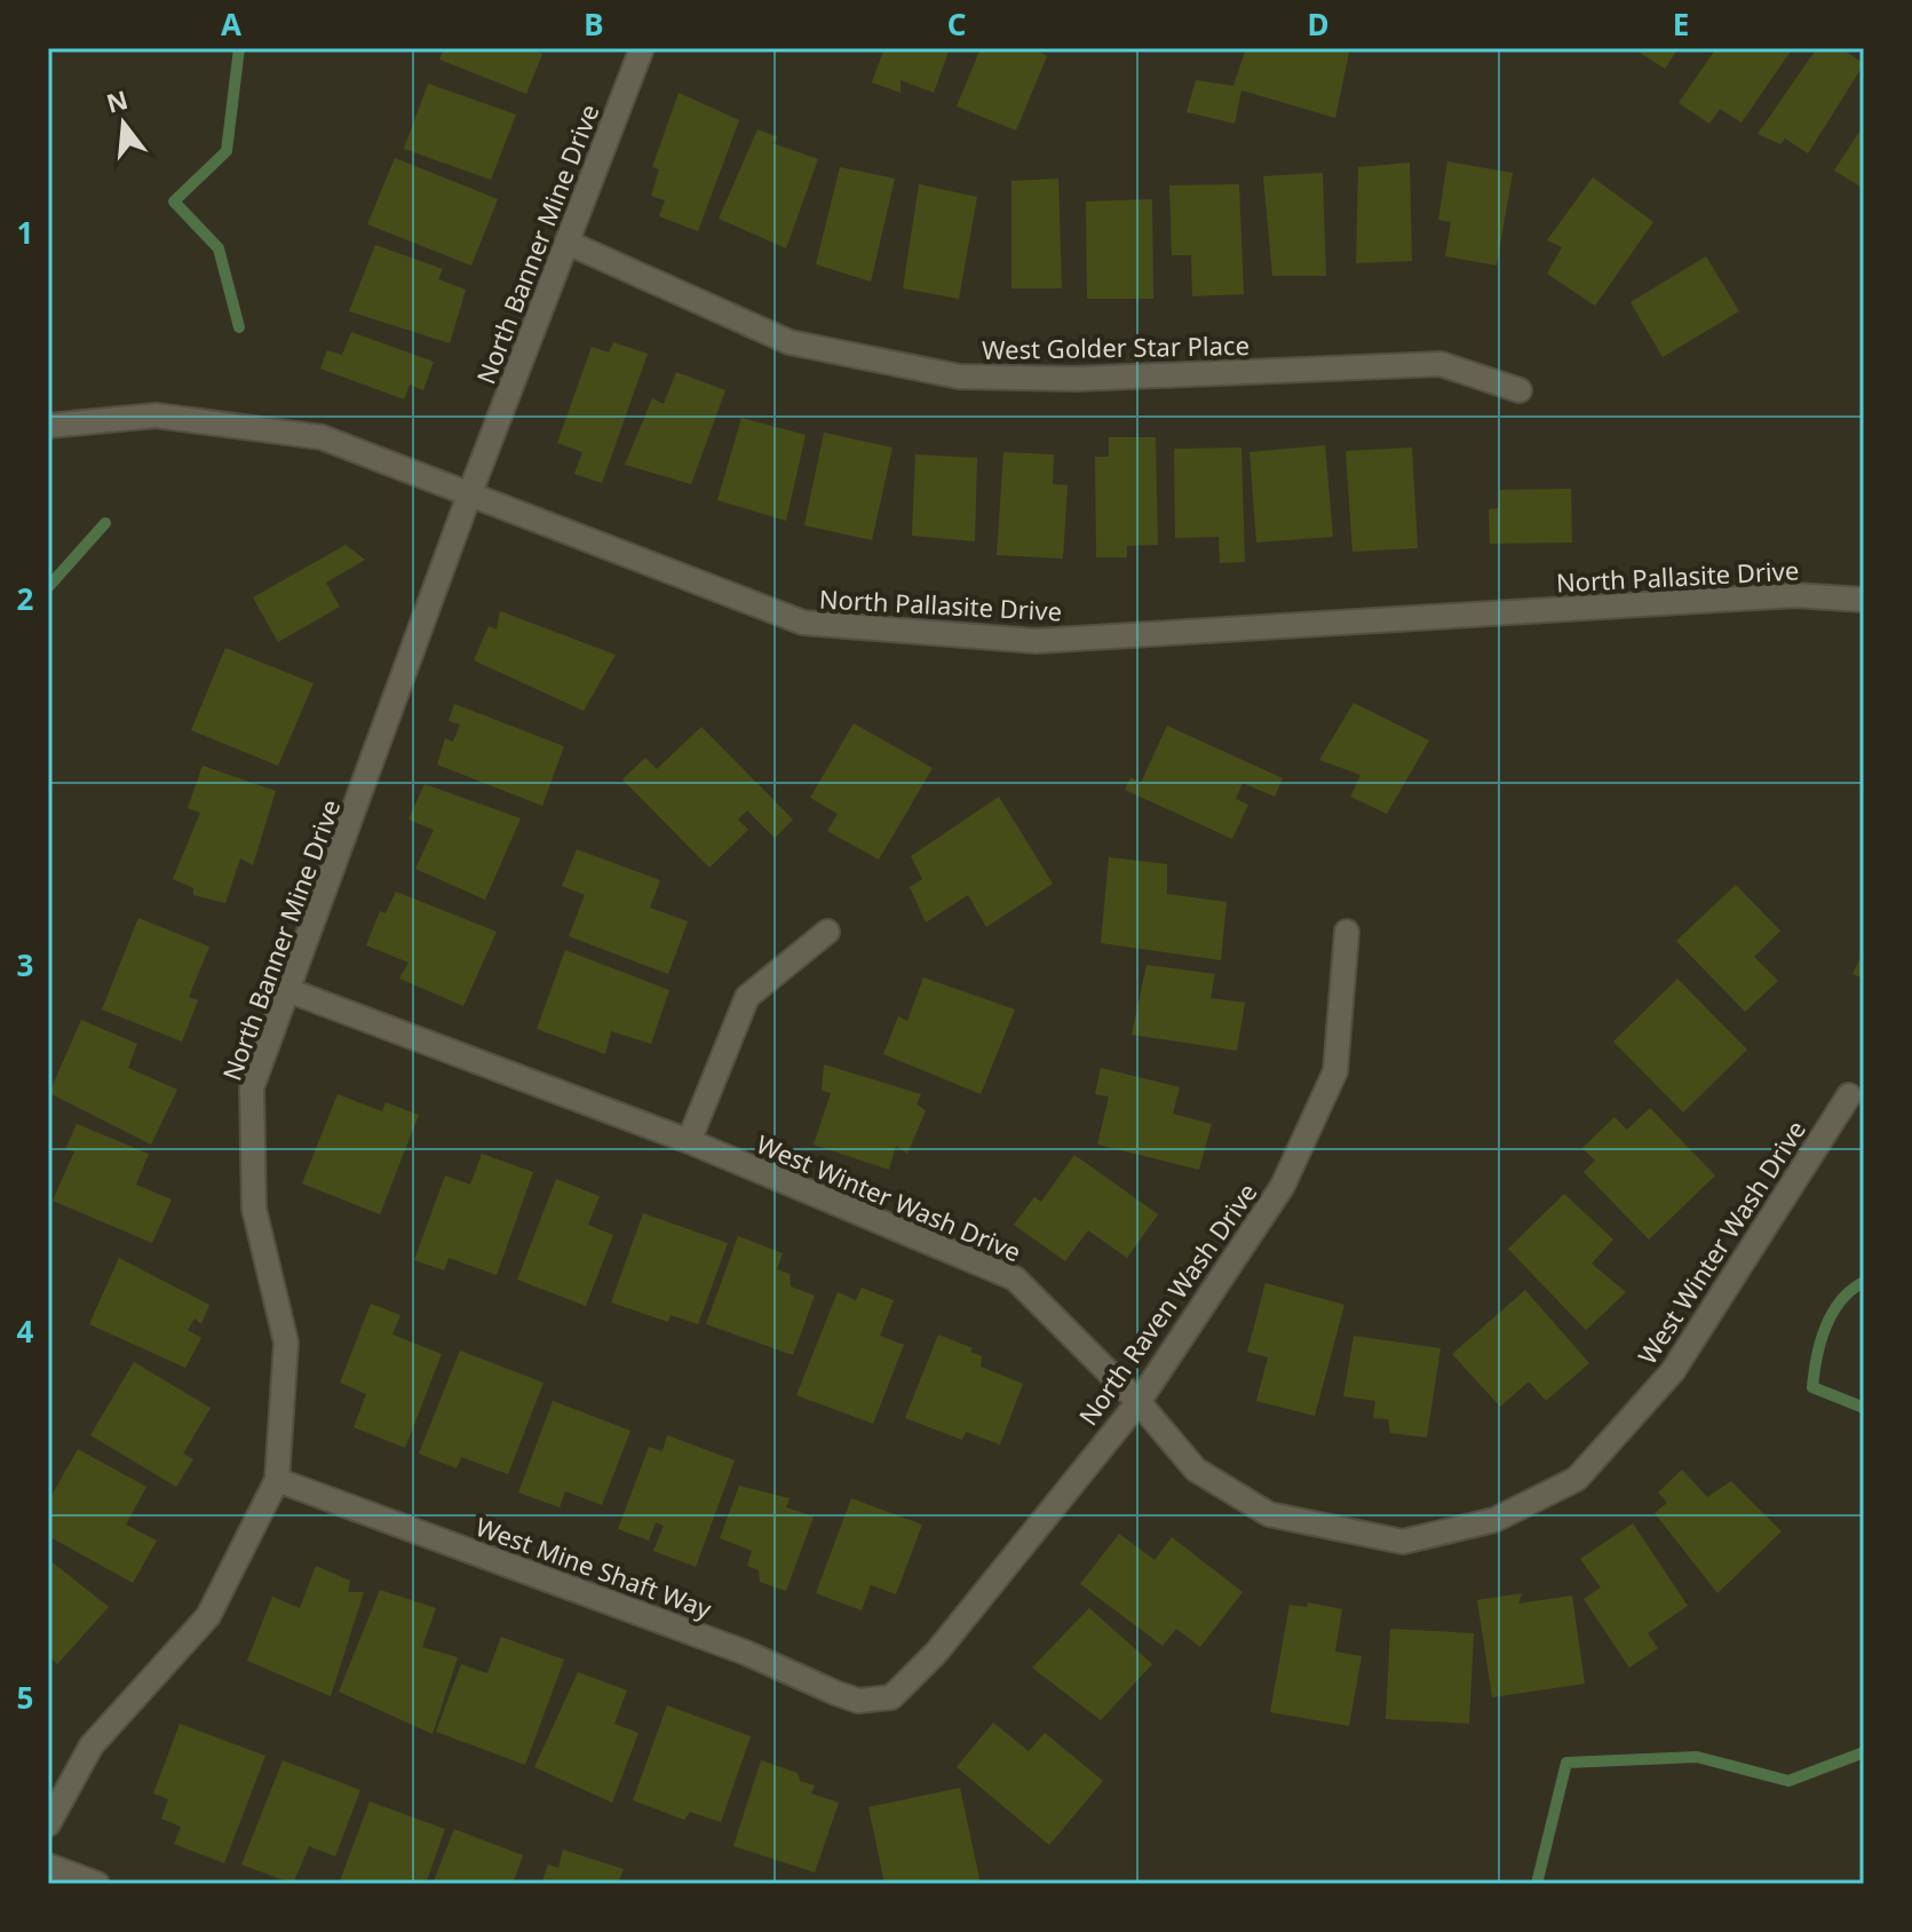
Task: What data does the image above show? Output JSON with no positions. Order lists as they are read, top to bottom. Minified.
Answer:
{"streets":{"street":["North Banner Mine Drive","West Golder Star Place","North Pallasite Drive","West Winter Wash Drive","North Raven Wash Drive","West Mine Shaft Way"]},"crossings":[["North Banner Mine Drive","West Golder Star Place"],["North Banner Mine Drive","North Pallasite Drive"],["North Banner Mine Drive","West Winter Wash Drive"],["North Banner Mine Drive","West Mine Shaft Way"],["West Winter Wash Drive","North Raven Wash Drive"],["North Raven Wash Drive","West Mine Shaft Way"]],"north":"top","grid":{"columns":["A","B","C","D","E"],"rows":["1","2","3","4","5"]}}
